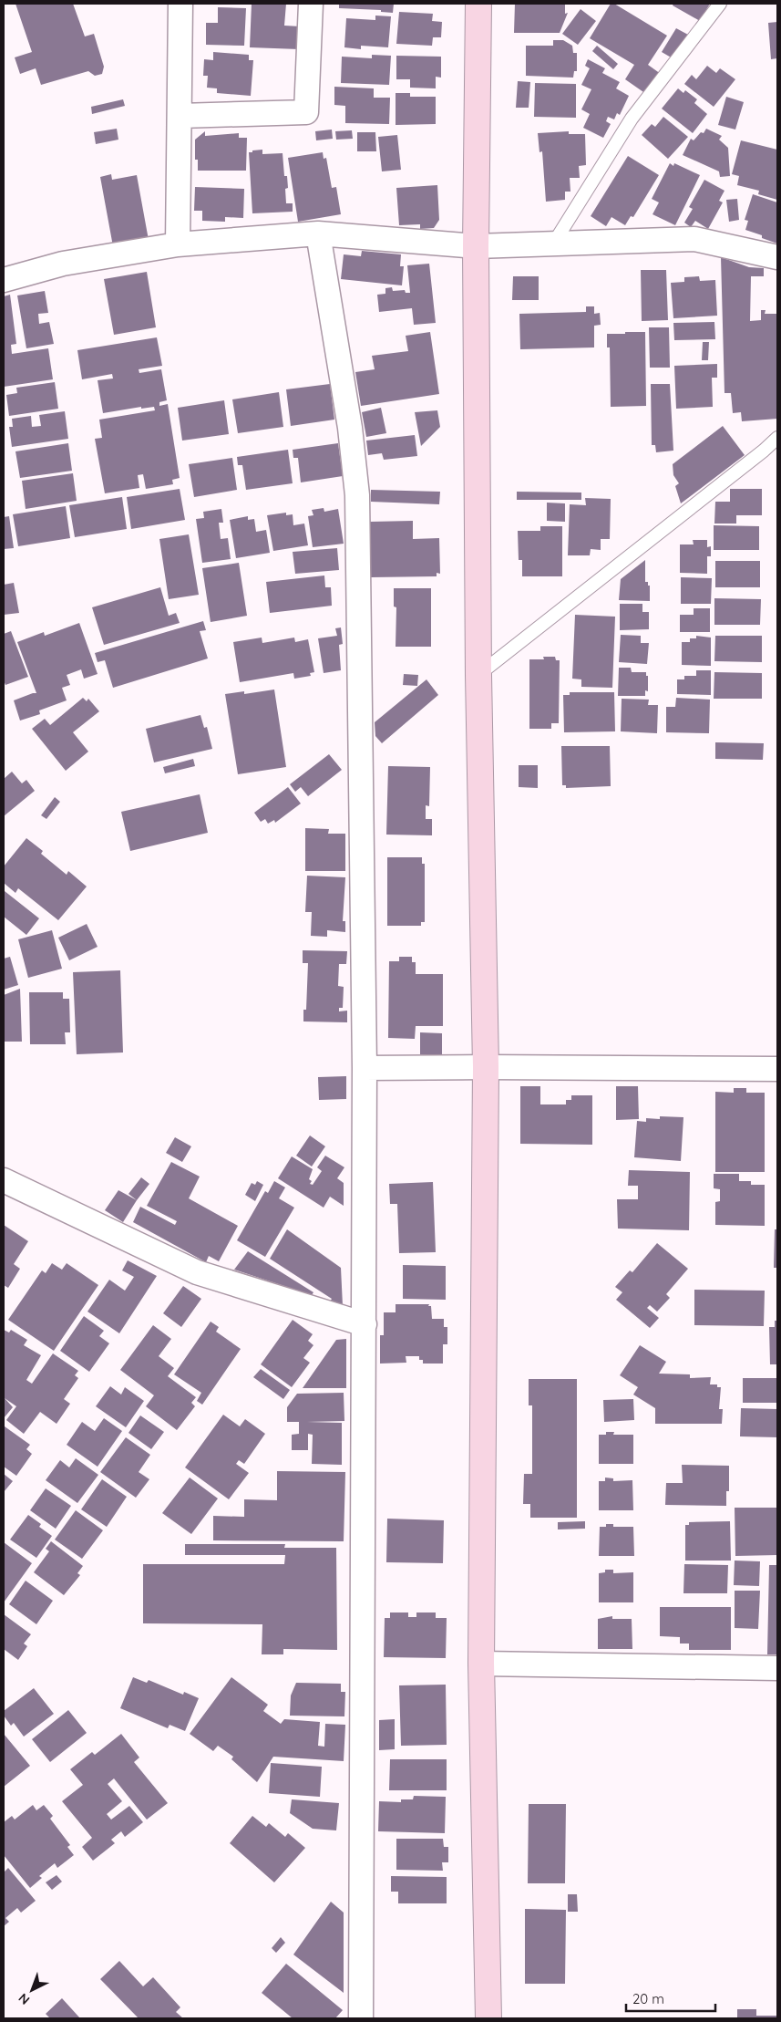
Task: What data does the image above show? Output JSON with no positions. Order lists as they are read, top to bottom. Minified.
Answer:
{"scale_bar":"20 m","north":"bottom left"}
